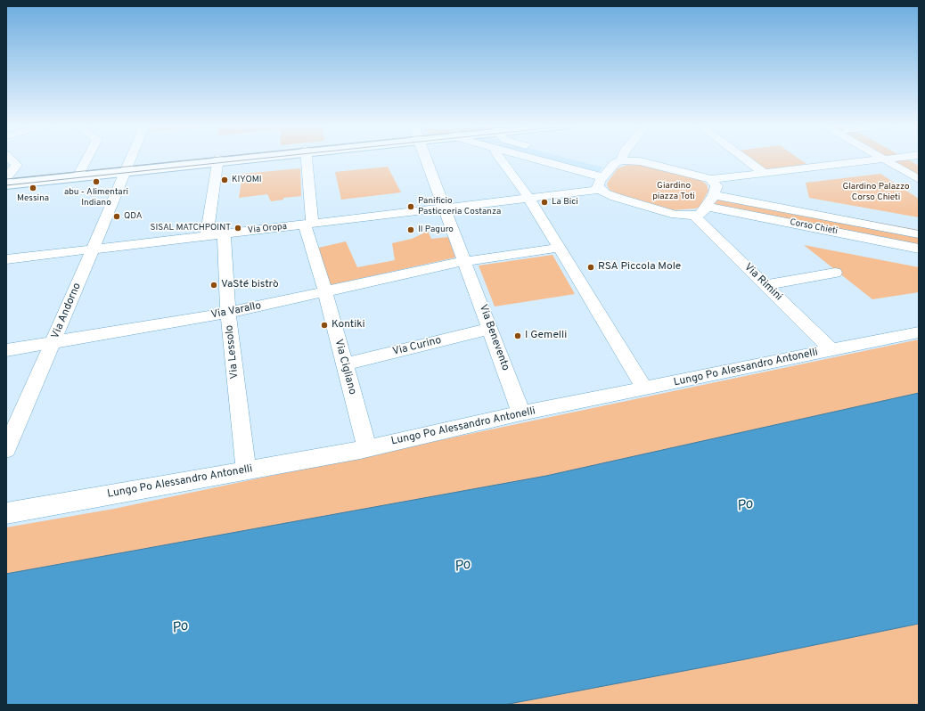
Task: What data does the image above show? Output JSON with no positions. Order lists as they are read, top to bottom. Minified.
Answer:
{"streets":{"street":["Corso Chieti","Via Oropa","Via Rimini","Via Andorno","Via Varallo","Via Benevento","Via Curino","Via Lessolo","Via Cigliano","Lungo Po Alessandro Antonelli"]},"crossings":[["Via Oropa","Via Andorno"],["Via Oropa","Via Benevento"],["Via Oropa","Via Lessolo"],["Via Oropa","Via Cigliano"],["Via Rimini","Lungo Po Alessandro Antonelli"],["Via Andorno","Via Varallo"],["Via Varallo","Via Benevento"],["Via Varallo","Via Lessolo"],["Via Varallo","Via Cigliano"],["Via Benevento","Via Curino"],["Via Benevento","Lungo Po Alessandro Antonelli"],["Via Curino","Via Cigliano"],["Via Lessolo","Lungo Po Alessandro Antonelli"],["Via Cigliano","Lungo Po Alessandro Antonelli"]],"water":["Po"],"parks":["Giardino piazza Toti","GIardino Palazzo Corso Chieti"],"places":["KIYOMI","abu - Alimentari Indiano","Messina","La Bici","Panificio Pasticceria Costanza","QDA","SISAL MATCHPOINT","Il Paguro","RSA Piccola Mole","VaSté bistrò","Kontiki","I Gemelli"]}
